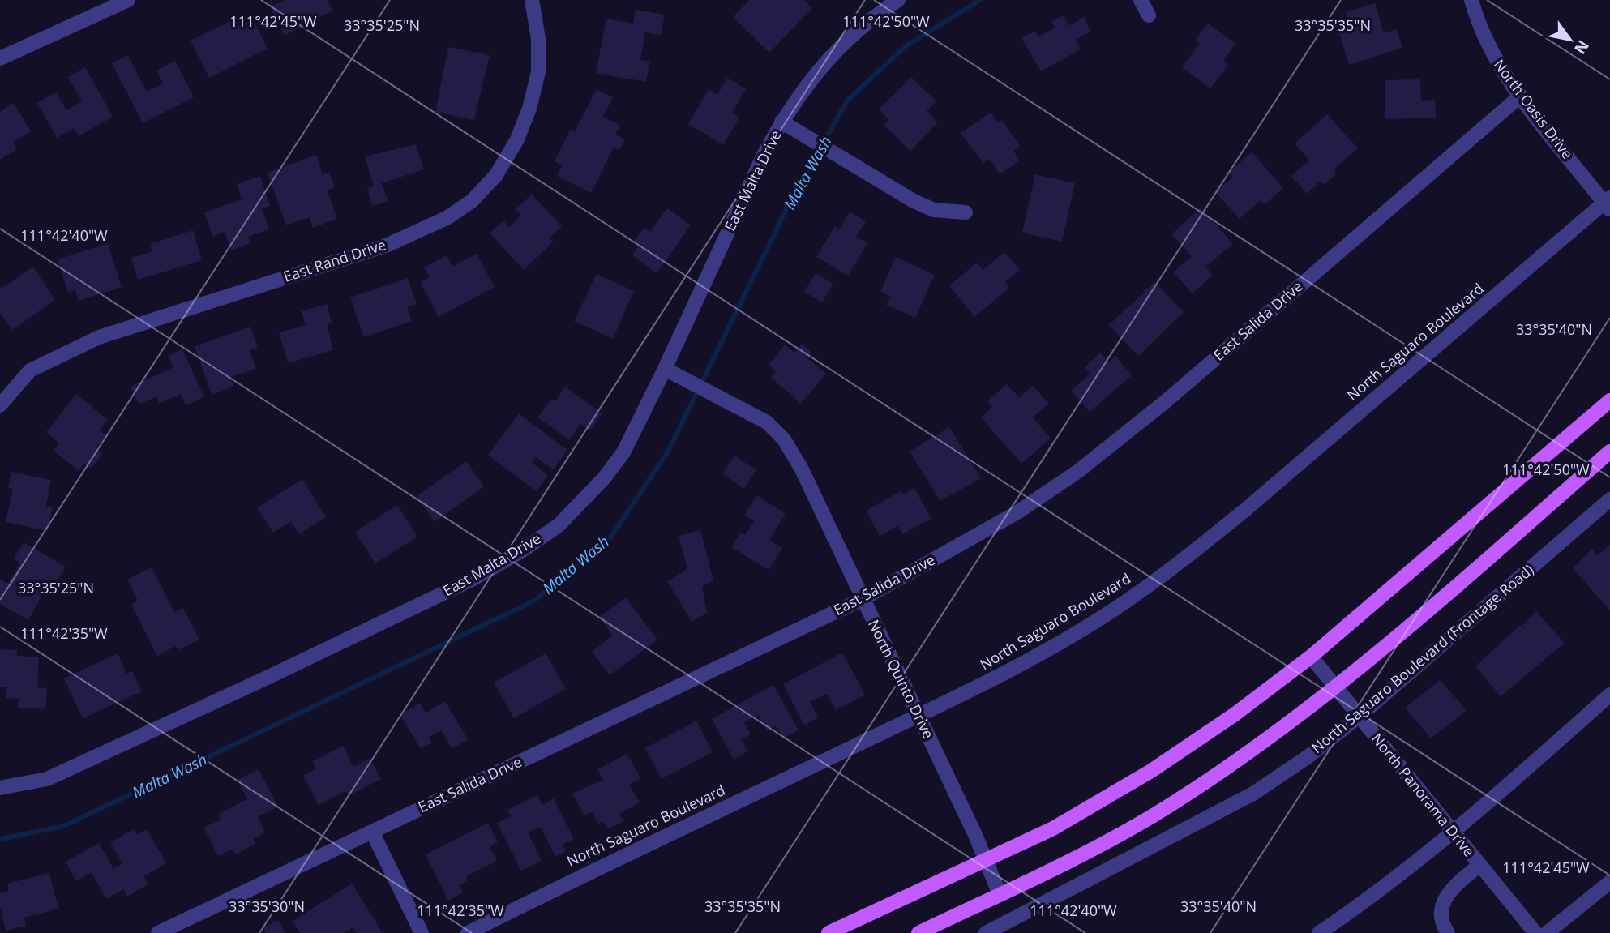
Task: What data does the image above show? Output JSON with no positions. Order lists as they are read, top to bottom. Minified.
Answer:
{"streets":{"street":["North Oasis Drive","East Malta Drive","East Rand Drive","East Salida Drive","North Saguaro Boulevard","North Saguaro Boulevard (Frontage Road)","North Quinto Drive","North Panorama Drive"]},"crossings":[["North Oasis Drive","East Salida Drive"],["North Oasis Drive","North Saguaro Boulevard"],["East Malta Drive","North Quinto Drive"],["East Salida Drive","North Quinto Drive"],["North Saguaro Boulevard","North Quinto Drive"],["North Saguaro Boulevard (Frontage Road)","North Panorama Drive"]],"water":["Malta Wash"],"north":"bottom right","coordinates":["111°42'45\"W","111°42'50\"W","33°35'25\"N","33°35'35\"N","111°42'40\"W","33°35'40\"N","111°42'35\"W","33°35'30\"N"]}
